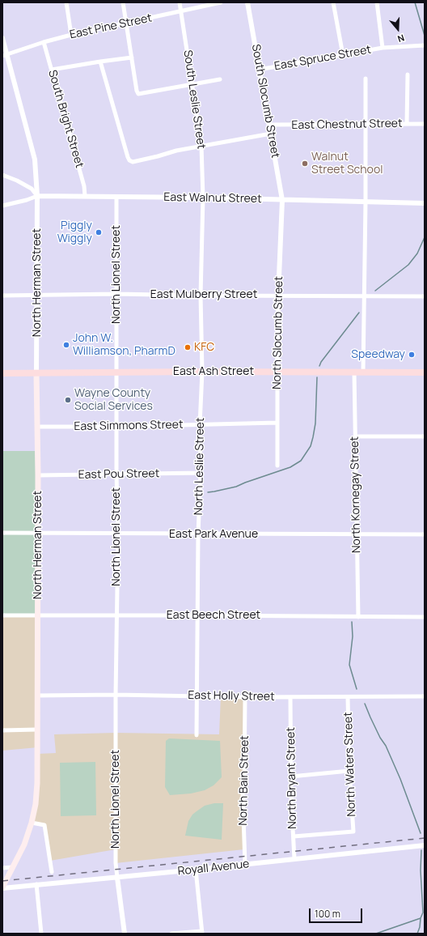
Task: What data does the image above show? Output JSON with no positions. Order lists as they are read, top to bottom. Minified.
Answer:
{"streets":{"main road":["North Herman Street","East Ash Street"],"street":["East Pine Street","East Spruce Street","South Leslie Street","South Slocumb Street","South Bright Street","East Chestnut Street","East Walnut Street","North Lionel Street","East Mulberry Street","North Slocumb Street","East Simmons Street","North Leslie Street","East Pou Street","North Kornegay Street","East Park Avenue","East Beech Street","East Holly Street","North Waters Street","North Bryant Street","North Bain Street","Royall Avenue"]},"crossings":[["East Pine Street","South Leslie Street"],["East Pine Street","South Bright Street"],["East Pine Street","North Herman Street"],["East Spruce Street","South Slocumb Street"],["South Leslie Street","East Walnut Street"],["South Leslie Street","North Leslie Street"],["South Slocumb Street","East Chestnut Street"],["South Slocumb Street","East Walnut Street"],["South Slocumb Street","North Slocumb Street"],["South Bright Street","East Walnut Street"],["East Walnut Street","North Lionel Street"],["East Walnut Street","North Herman Street"],["East Walnut Street","North Slocumb Street"],["East Walnut Street","North Leslie Street"],["North Lionel Street","East Mulberry Street"],["North Lionel Street","East Ash Street"],["North Lionel Street","East Simmons Street"],["North Lionel Street","East Pou Street"],["North Lionel Street","East Park Avenue"],["North Lionel Street","East Beech Street"],["North Lionel Street","East Holly Street"],["North Lionel Street","Royall Avenue"],["North Herman Street","East Mulberry Street"],["North Herman Street","East Ash Street"],["North Herman Street","East Simmons Street"],["North Herman Street","East Pou Street"],["North Herman Street","East Park Avenue"],["North Herman Street","East Beech Street"],["North Herman Street","East Holly Street"],["North Herman Street","Royall Avenue"],["East Mulberry Street","North Slocumb Street"],["East Mulberry Street","North Leslie Street"],["North Slocumb Street","East Ash Street"],["North Slocumb Street","East Simmons Street"],["East Ash Street","North Leslie Street"],["East Ash Street","North Kornegay Street"],["East Simmons Street","North Leslie Street"],["North Leslie Street","East Pou Street"],["North Leslie Street","East Park Avenue"],["North Leslie Street","East Beech Street"],["North Leslie Street","East Holly Street"],["North Kornegay Street","East Park Avenue"],["North Kornegay Street","East Beech Street"],["East Holly Street","North Waters Street"],["East Holly Street","North Bryant Street"],["East Holly Street","North Bain Street"],["North Waters Street","North Bryant Street"],["North Bryant Street","Royall Avenue"],["North Bain Street","Royall Avenue"]],"places":["Walnut Street School","Piggly Wiggly","John W. Williamson, PharmD","KFC","Speedway","Wayne County Social Services"],"scale_bar":"100 m","north":"bottom"}
